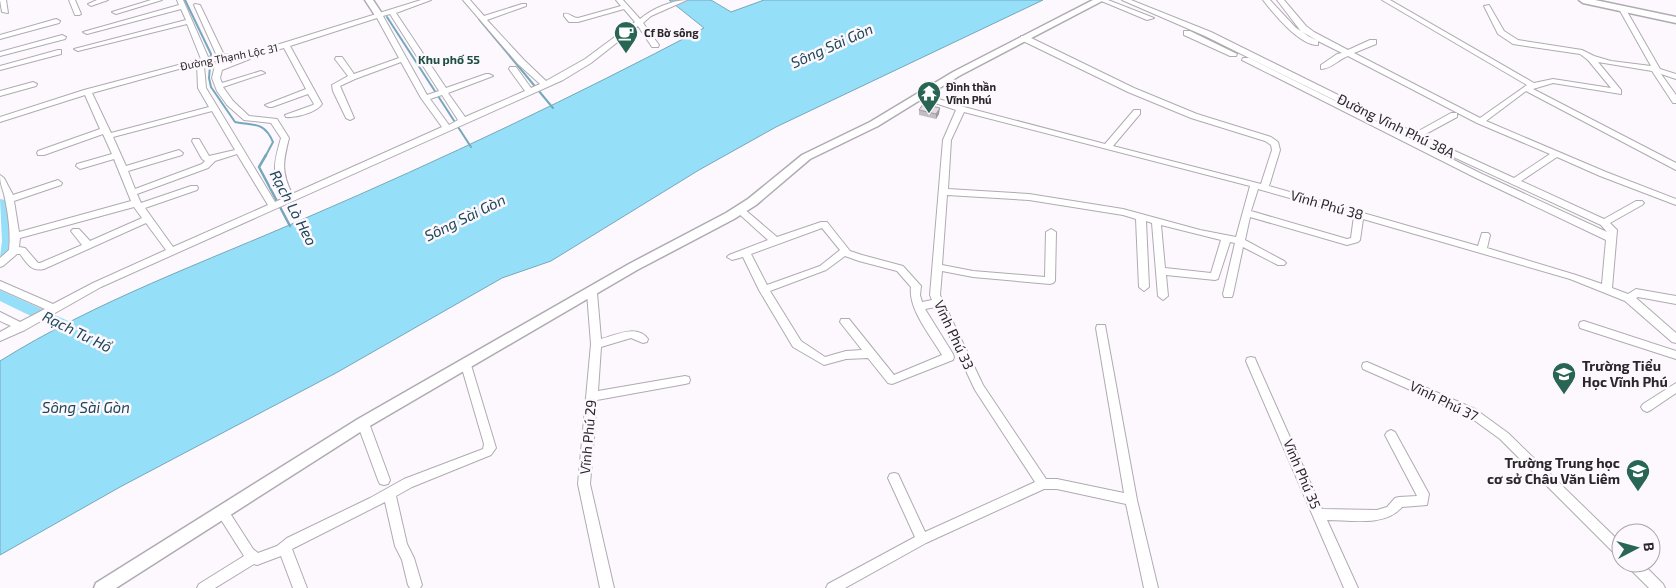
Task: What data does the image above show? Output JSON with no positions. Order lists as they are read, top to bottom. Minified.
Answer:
{"streets":{"street":["Đường Thạnh Lộc 31","Đường Vĩnh Phú 38A","Vĩnh Phú 38","Vĩnh Phú 33","Vĩnh Phú 37","Vĩnh Phú 29","Vĩnh Phú 35"]},"crossings":[["Vĩnh Phú 38","Vĩnh Phú 33"]],"districts":["Khu phố 55"],"water":["Sông Sài Gòn","Rạch Lò Heo","Rạch Tư Hổ"],"places":{"cafe":["Cf Bờ sông"],"temple":["Đình thần Vĩnh Phú"],"school or university":["Trường Tiểu Học Vĩnh Phú","Trường Trung học cơ sở Châu Văn Liêm"]},"north":"right"}
